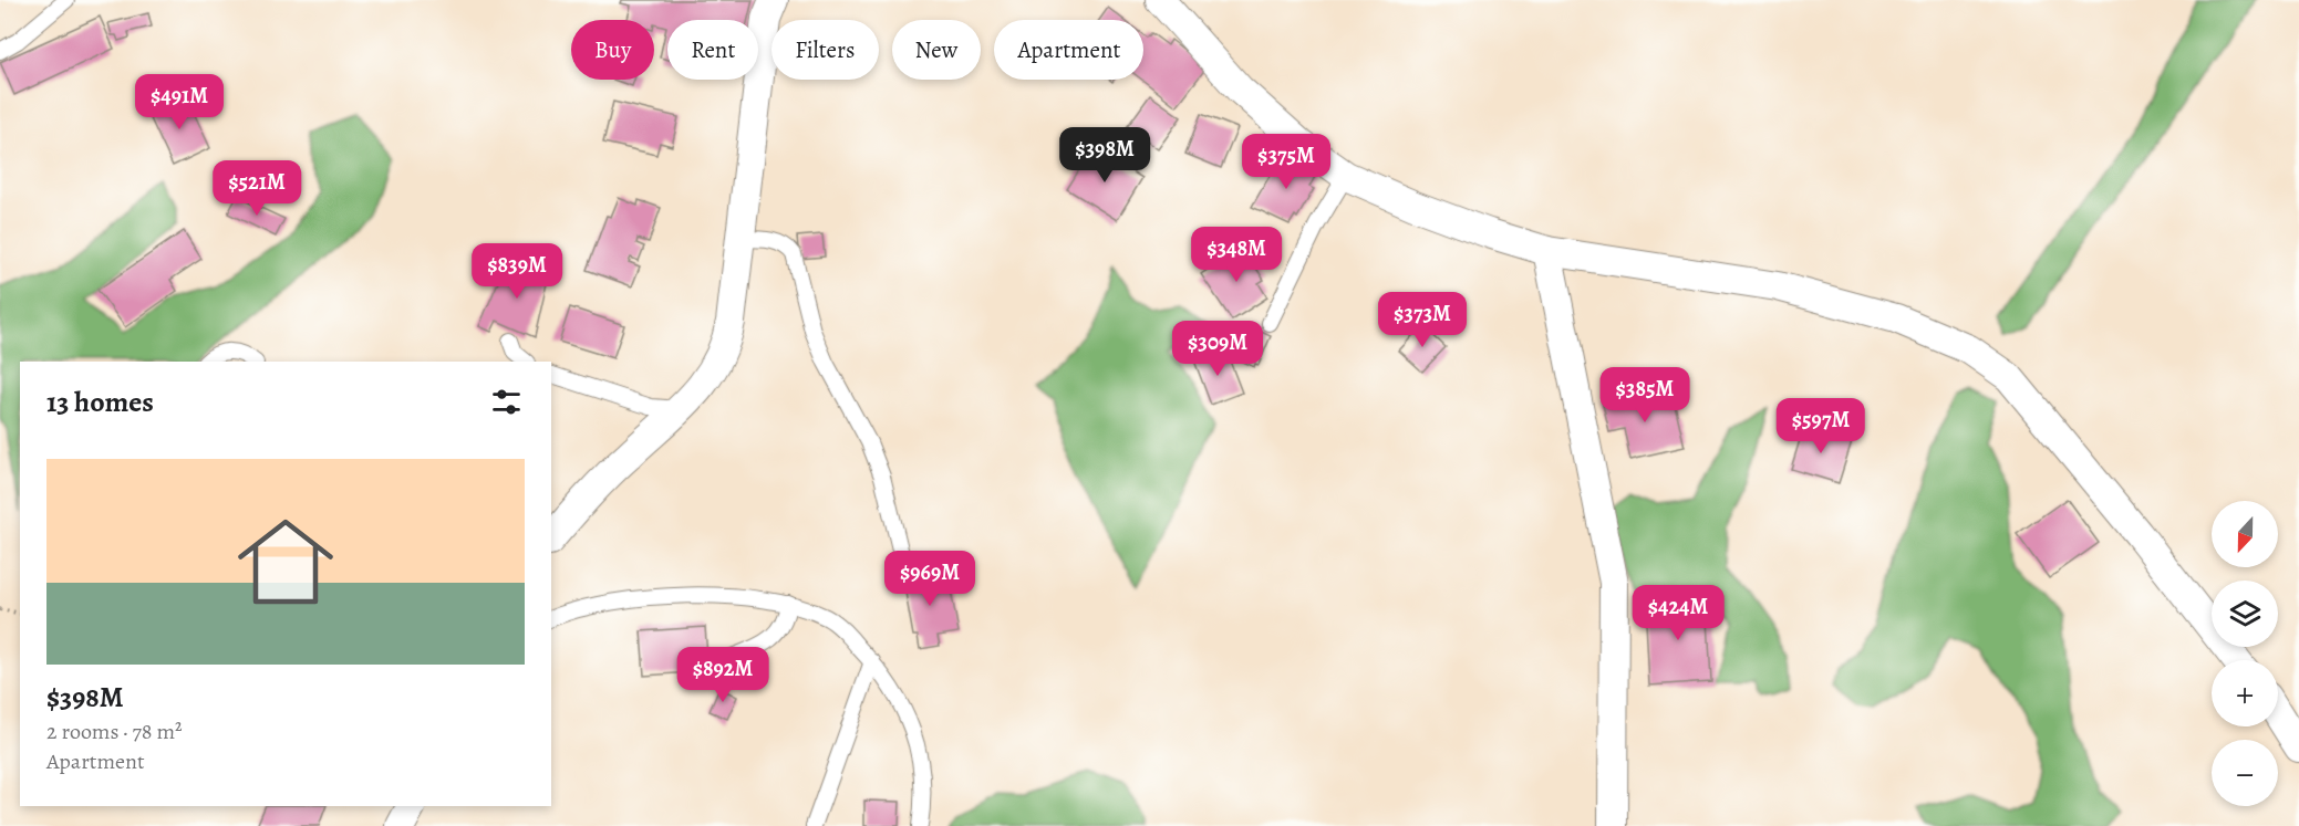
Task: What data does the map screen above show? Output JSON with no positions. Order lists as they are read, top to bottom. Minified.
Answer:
{"north":"bottom","page":{"chip":["Buy","Rent","Filters","New","Apartment"],"price":["$491M","$398M","$375M","$521M","$348M","$839M","$373M","$309M","$385M","$597M","$969M","$424M","$892M"],"heading":"13 homes","list":[{"name":"$398M","note":"2 rooms · 78 m² · Apartment"}],"map_buttons":["+","−"]}}
